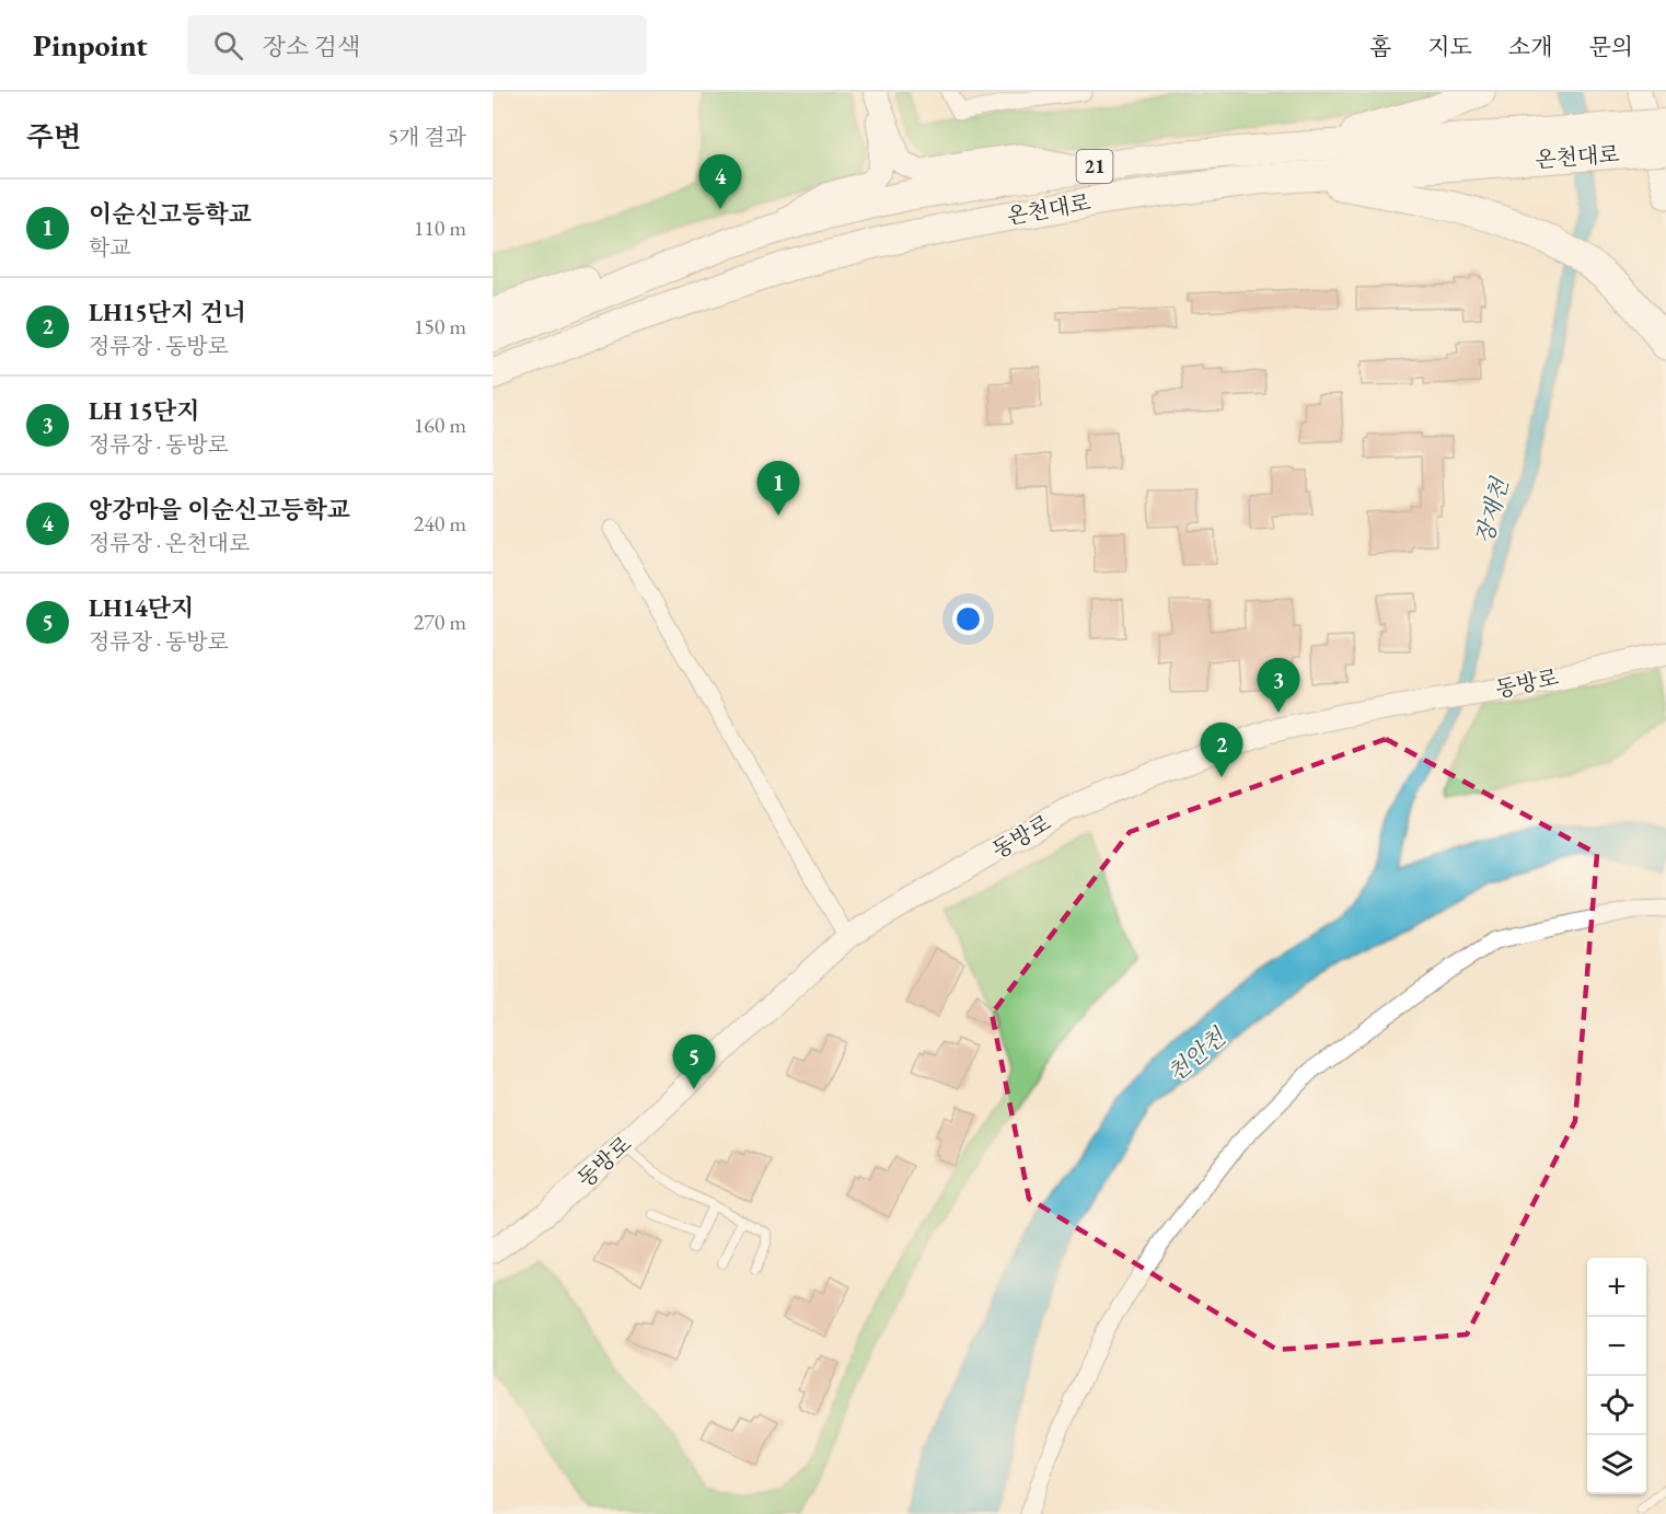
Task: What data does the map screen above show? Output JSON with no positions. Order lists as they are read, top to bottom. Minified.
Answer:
{"streets":{"highway":["온천대로","21"],"street":["동방로"]},"water":["장재천","천안천"],"page":{"header":"Pinpoint","search":"장소 검색","nav":["홈","지도","소개","문의"],"heading":["주변","5개 결과"],"pins":["4","1","3","2","5"],"list":[{"mark":"1","name":"이순신고등학교","note":"학교","value":"110 m"},{"mark":"2","name":"LH15단지 건너","note":"정류장 · 동방로","value":"150 m"},{"mark":"3","name":"LH 15단지","note":"정류장 · 동방로","value":"160 m"},{"mark":"4","name":"앙강마을 이순신고등학교","note":"정류장 · 온천대로","value":"240 m"},{"mark":"5","name":"LH14단지","note":"정류장 · 동방로","value":"270 m"}],"map_buttons":["+","−"]}}
